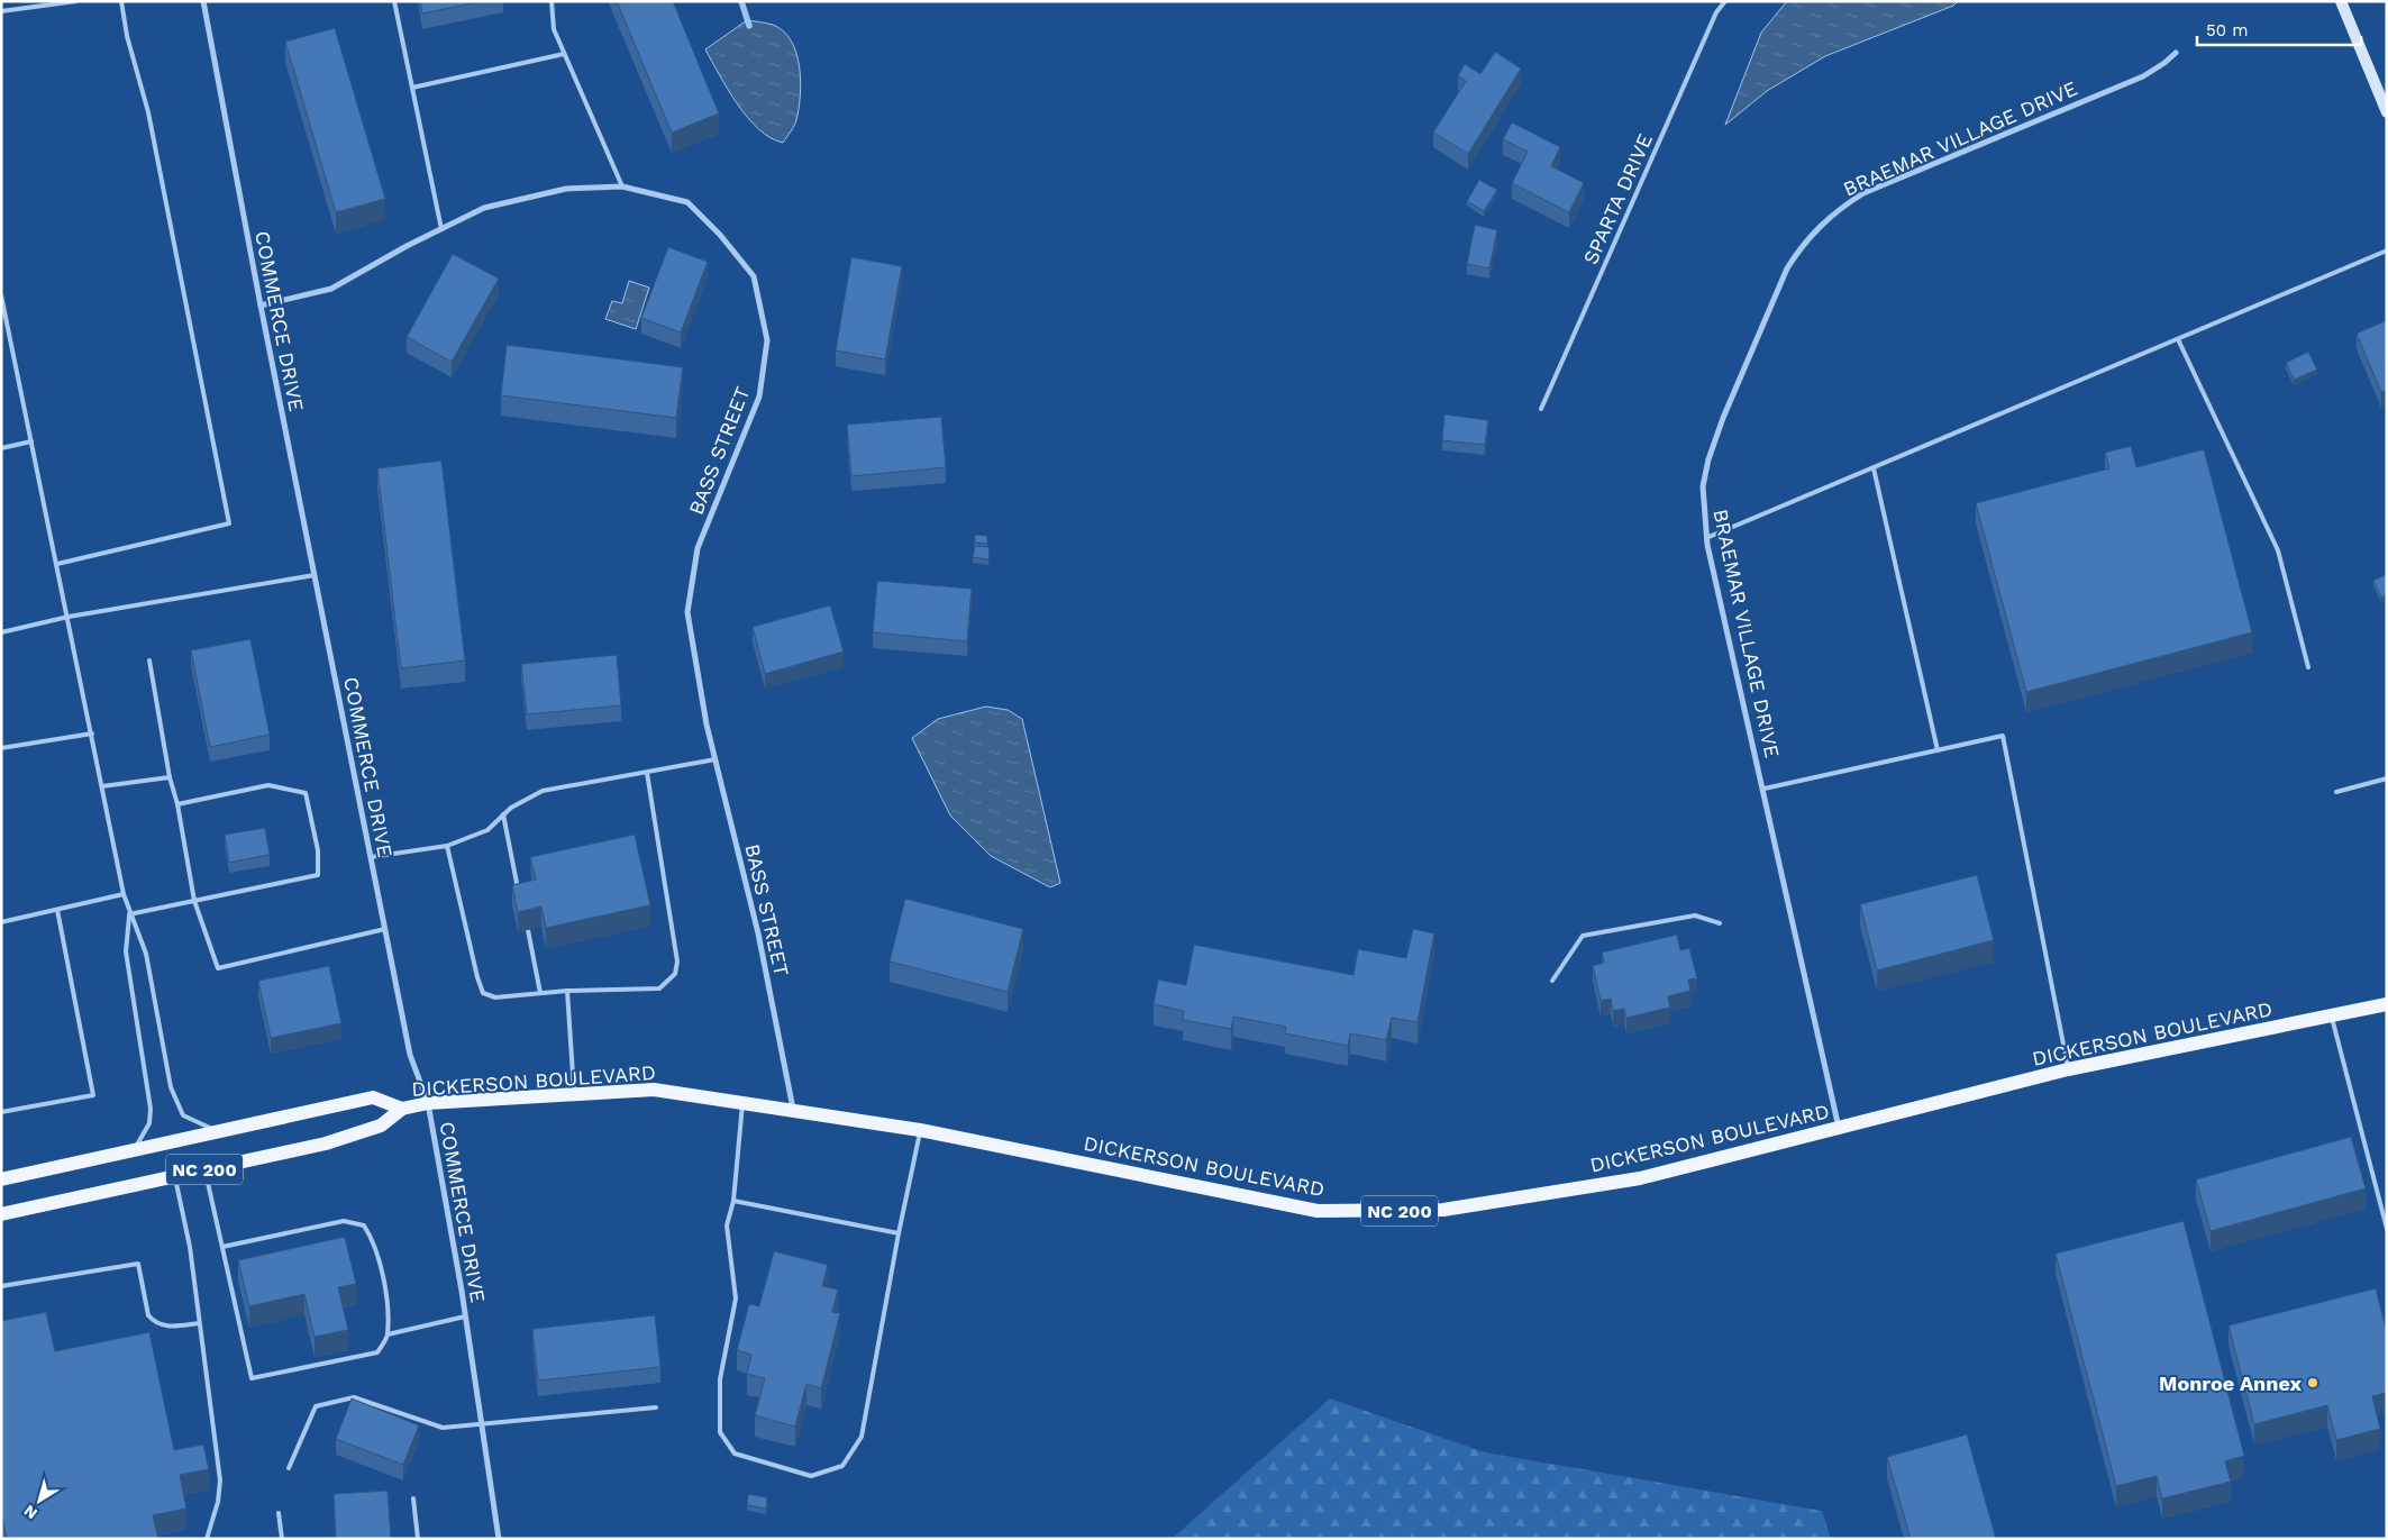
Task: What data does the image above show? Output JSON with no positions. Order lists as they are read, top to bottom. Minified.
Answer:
{"streets":{"main road":["DICKERSON BOULEVARD","NC 200"],"street":["BRAEMAR VILLAGE DRIVE","COMMERCE DRIVE","BASS STREET"],"lane":["SPARTA DRIVE"]},"crossings":[["BRAEMAR VILLAGE DRIVE","DICKERSON BOULEVARD"],["COMMERCE DRIVE","BASS STREET"],["COMMERCE DRIVE","DICKERSON BOULEVARD"],["BASS STREET","DICKERSON BOULEVARD"]],"places":["Monroe Annex"],"scale_bar":"50 m","north":"bottom left"}
